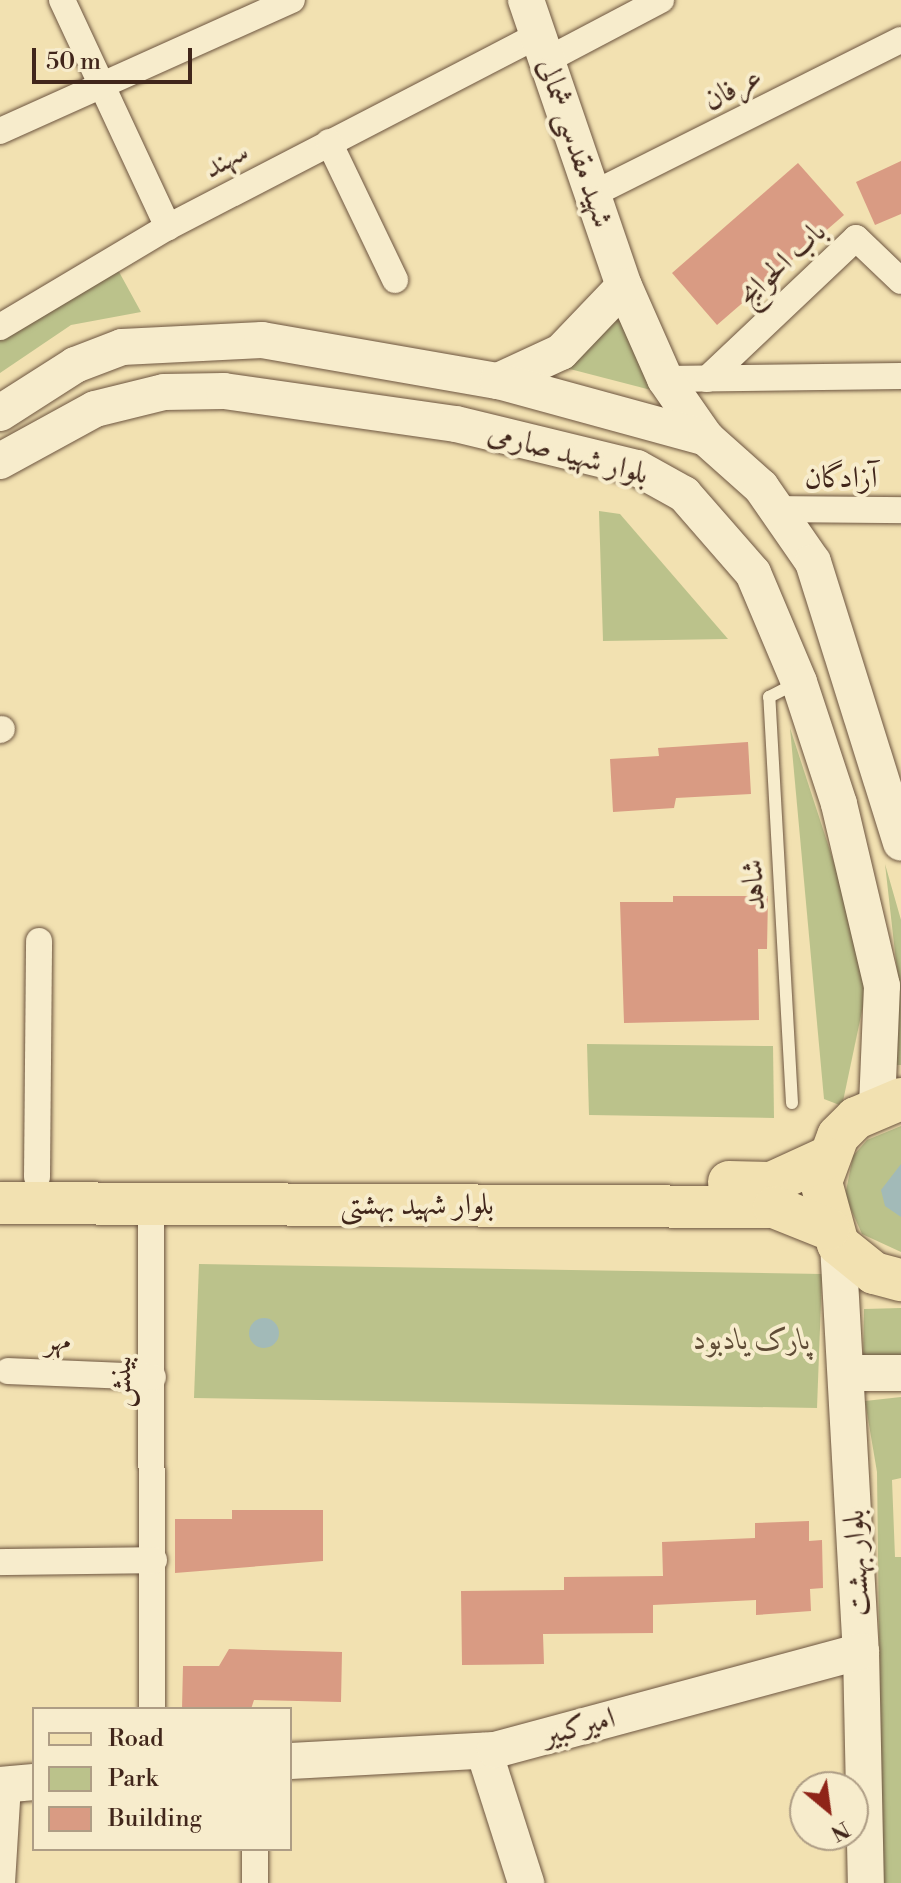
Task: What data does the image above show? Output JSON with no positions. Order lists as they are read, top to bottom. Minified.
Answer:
{"streets":{"main road":["شهید مقدسی شمالی","بلوار شهید صارمی","بلوار شهید بهشتی","بلوار بهشت","امیرکبیر"],"street":["عرفان","سهند","باب الحوایج","آزادگان","مهر","بینش"],"lane":["شاهد"]},"crossings":[["عرفان","شهید مقدسی شمالی"],["شهید مقدسی شمالی","سهند"],["شهید مقدسی شمالی","بلوار شهید صارمی"],["بلوار شهید صارمی","آزادگان"],["بلوار شهید صارمی","شاهد"],["بلوار شهید بهشتی","بینش"],["بلوار شهید بهشتی","بلوار بهشت"],["مهر","بینش"],["بلوار بهشت","امیرکبیر"]],"parks":["پارک یادبود"],"legend":["Road","Park","Building"],"scale_bar":"50 m","north":"bottom right"}
